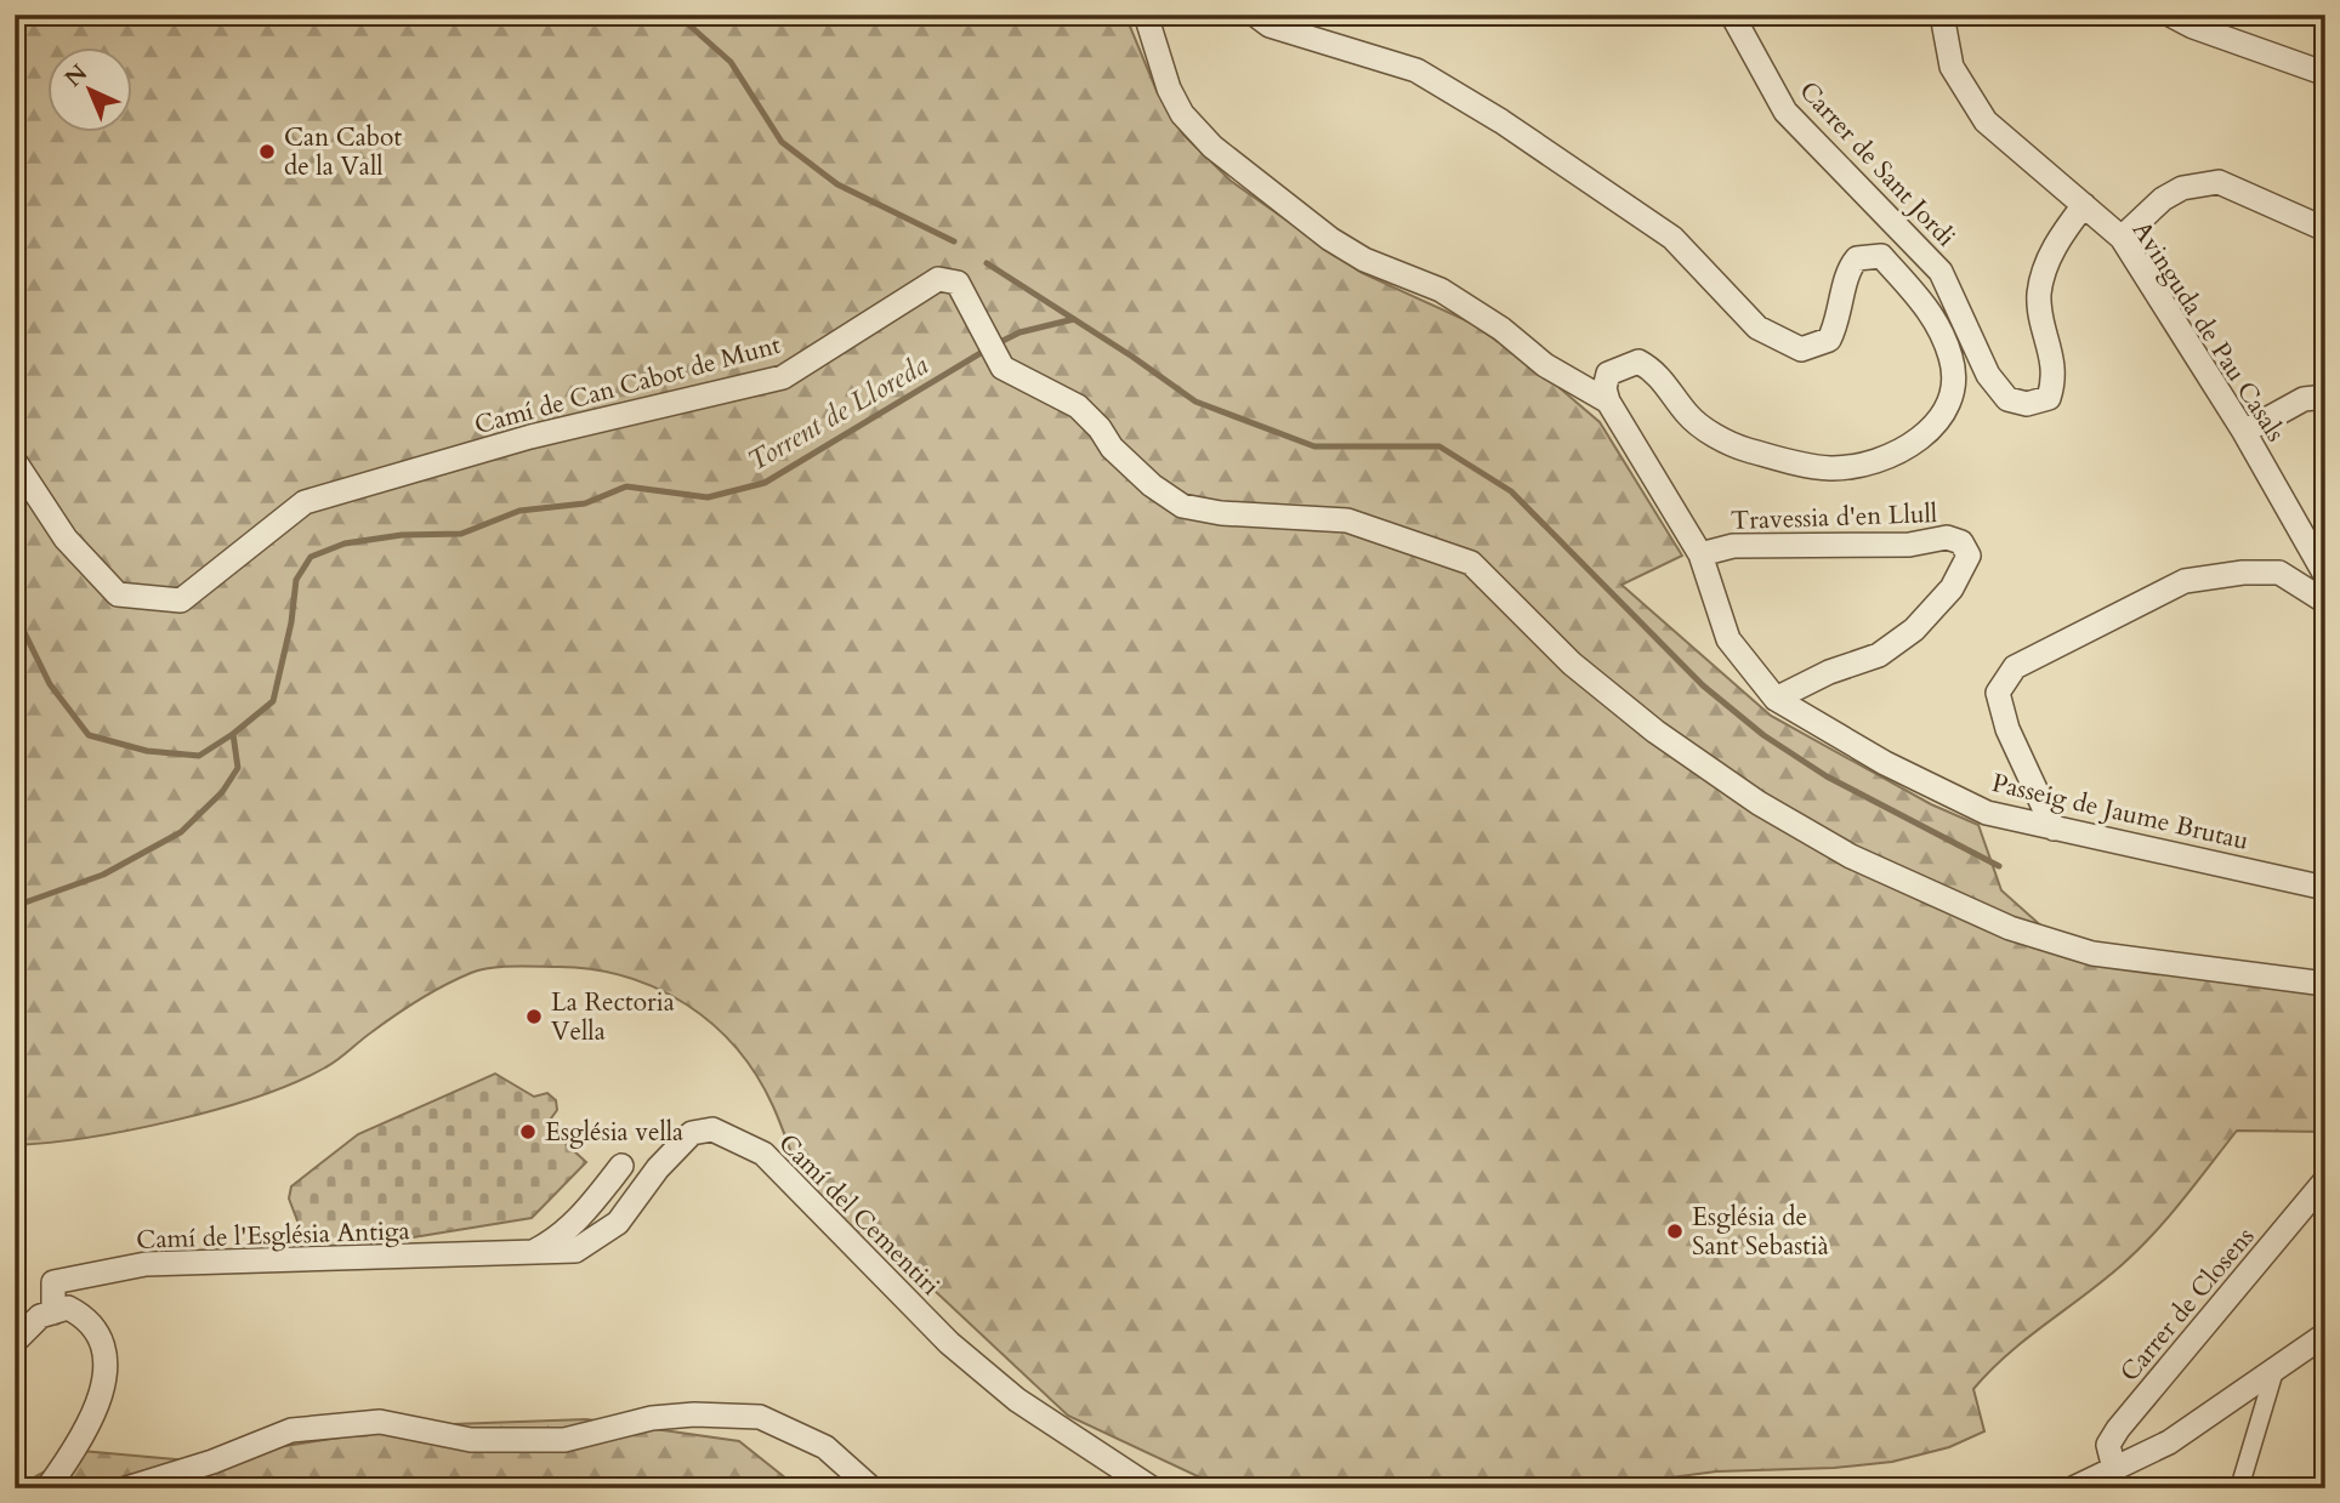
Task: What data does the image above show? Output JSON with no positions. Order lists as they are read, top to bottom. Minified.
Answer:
{"streets":{"street":["Carrer de Sant Jordi","Avinguda de Pau Casals","Camí de Can Cabot de Munt","Travessia d'en Llull","Passeig de Jaume Brutau","Camí del Cementiri","Camí de l'Església Antiga","Carrer de Closens"]},"crossings":[["Carrer de Sant Jordi","Avinguda de Pau Casals"],["Travessia d'en Llull","Passeig de Jaume Brutau"],["Camí del Cementiri","Camí de l'Església Antiga"]],"water":["Torrent de Lloreda"],"places":["Can Cabot de la Vall","La Rectoria Vella","Església vella","Església de Sant Sebastià"],"north":"top left"}
